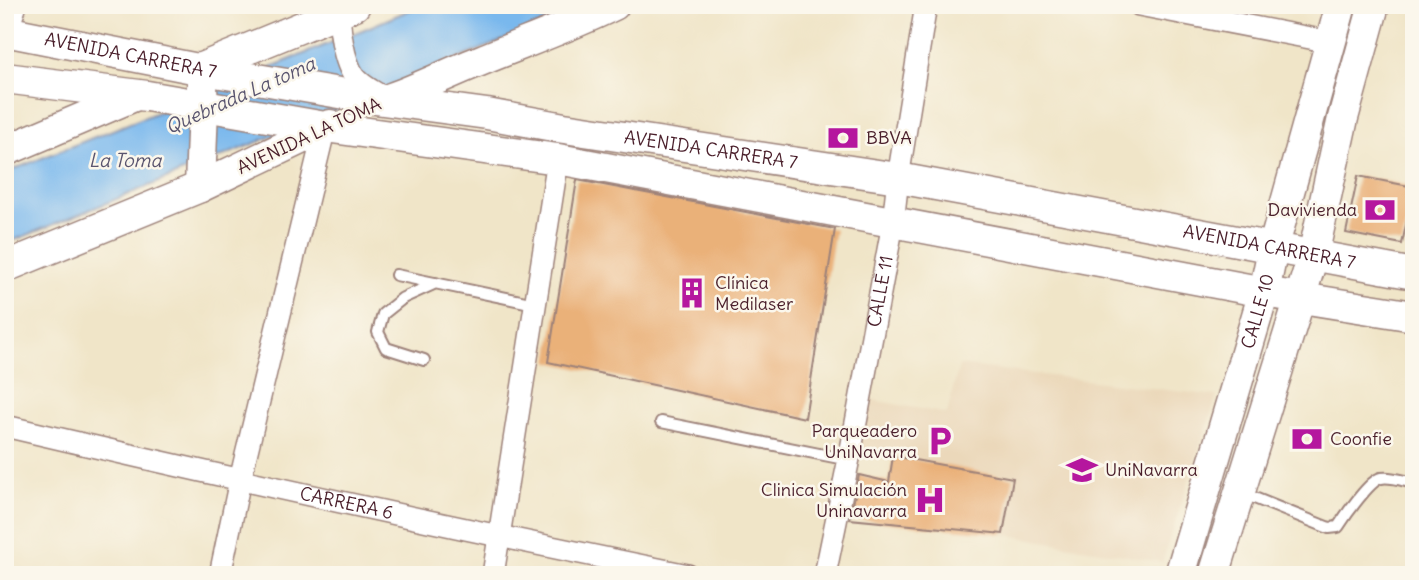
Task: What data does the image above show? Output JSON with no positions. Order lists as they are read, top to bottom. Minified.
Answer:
{"streets":{"main road":["AVENIDA CARRERA 7","AVENIDA LA TOMA","CALLE 10"],"street":["CALLE 11","CARRERA 6"]},"crossings":[["AVENIDA CARRERA 7","AVENIDA LA TOMA"],["AVENIDA CARRERA 7","CALLE 11"],["AVENIDA CARRERA 7","CALLE 10"]],"water":["Quebrada La toma","La Toma"],"places":{"bank":["BBVA","Davivienda","Coonfie"],"building":["Clínica Medilaser"],"parking":["Parqueadero UniNavarra"],"school or university":["UniNavarra"],"hospital":["Clinica Simulación Uninavarra"]}}
